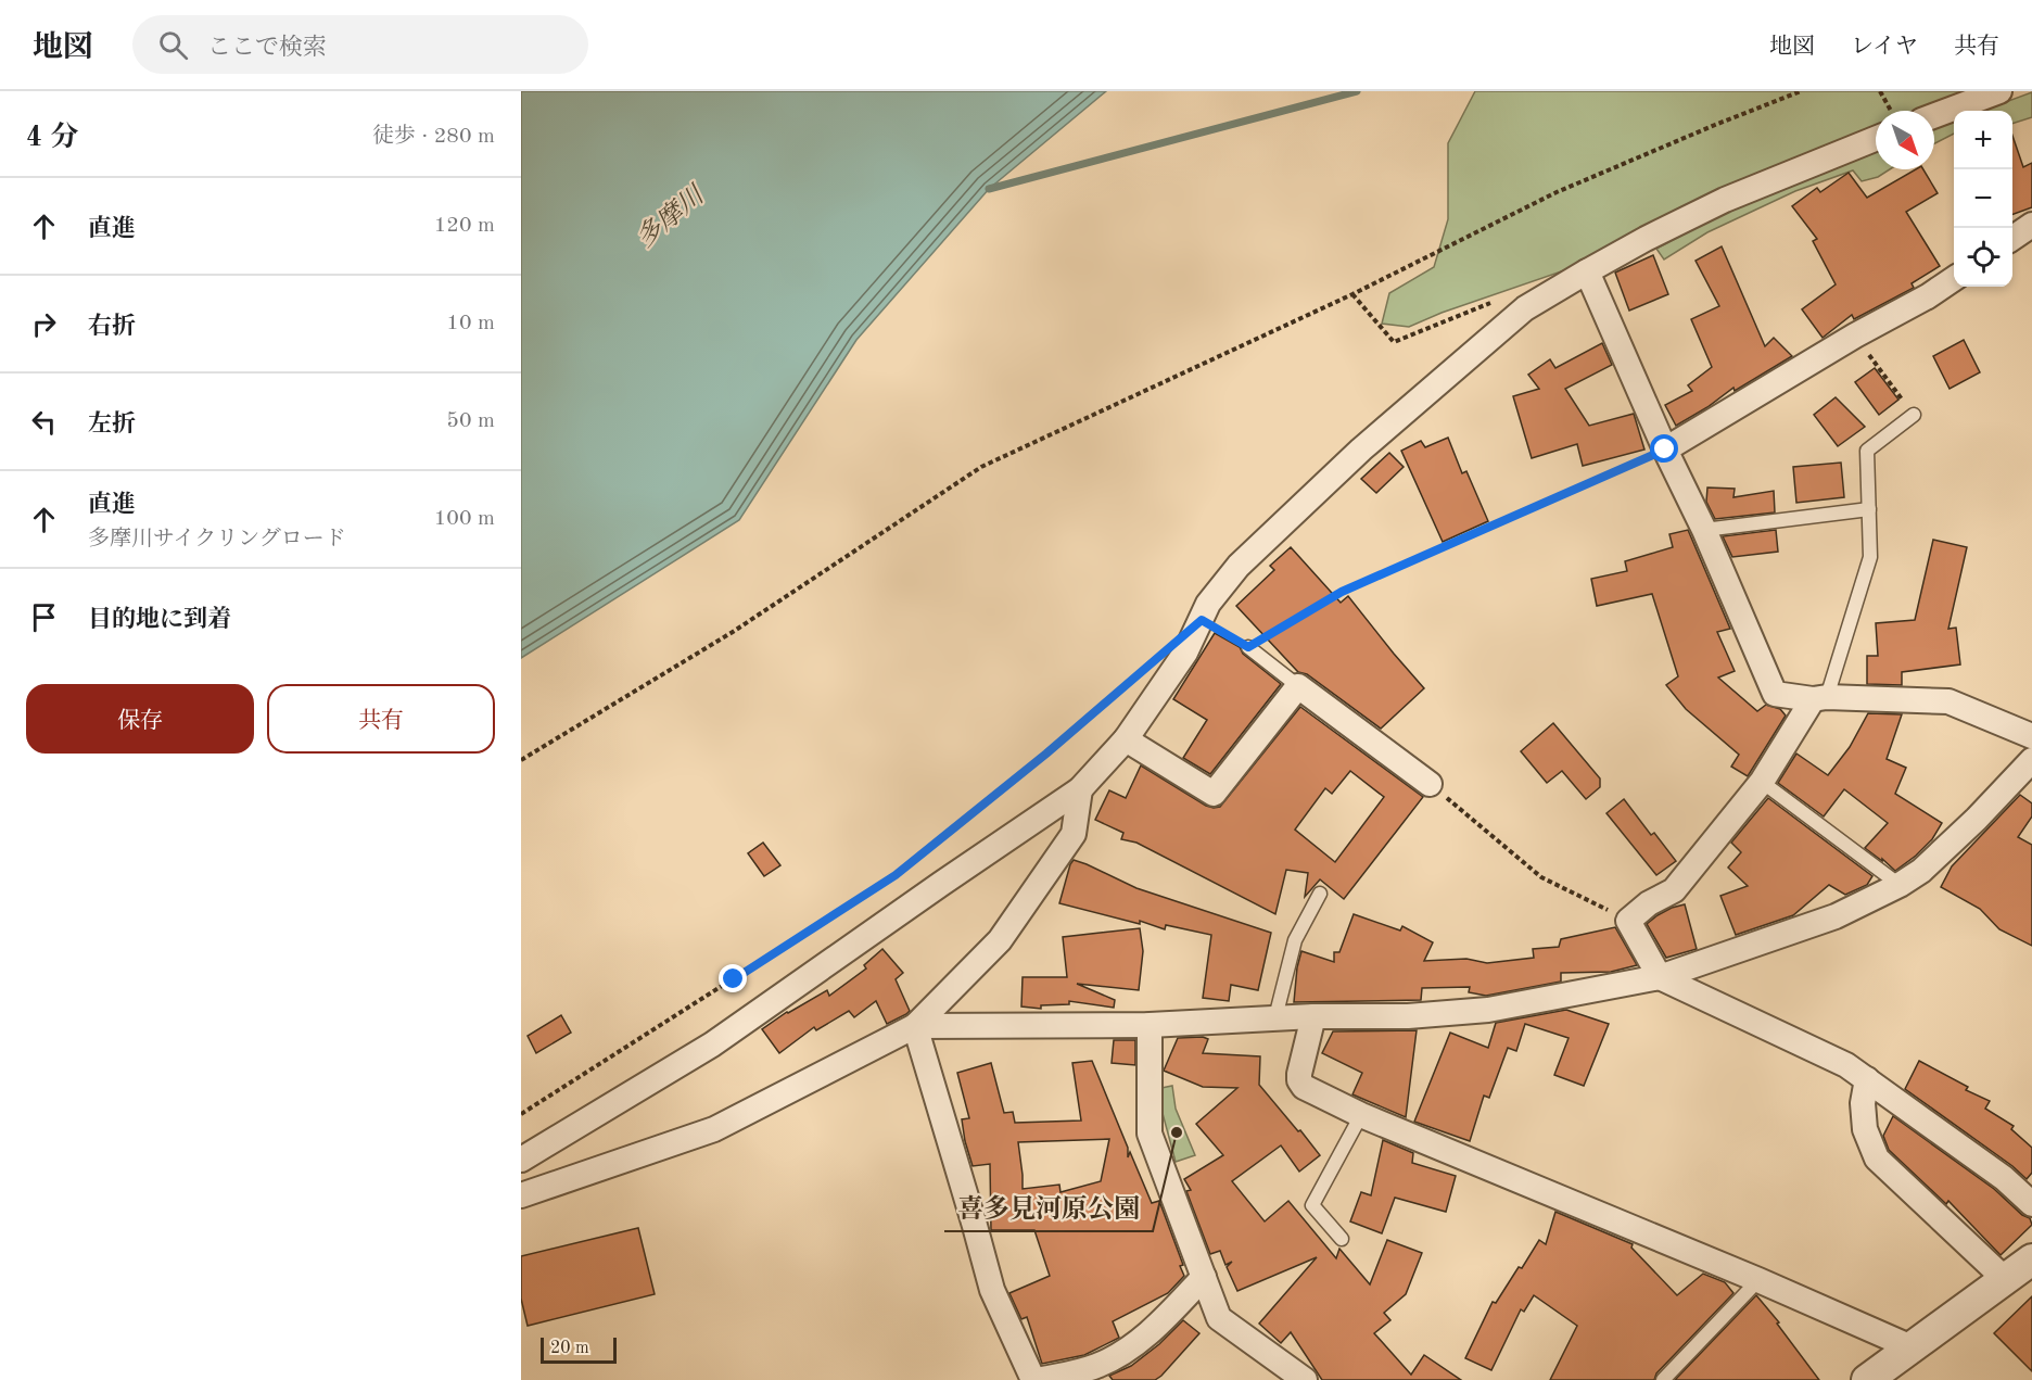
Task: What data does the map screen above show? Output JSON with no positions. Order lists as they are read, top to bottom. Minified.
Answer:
{"water":["多摩川"],"places":["喜多見河原公園"],"scale_bar":"20 m","north":"bottom right","page":{"header":"地図","search":"ここで検索","nav":["地図","レイヤ","共有"],"heading":["4 分","徒歩 · 280 m"],"map_buttons":["+","−"],"list":[["直進","120 m"],["右折","10 m"],["左折","50 m"],["直進","多摩川サイクリングロード","100 m"],"目的地に到着"],"buttons":["保存","共有"],"scale":"20 m"}}
